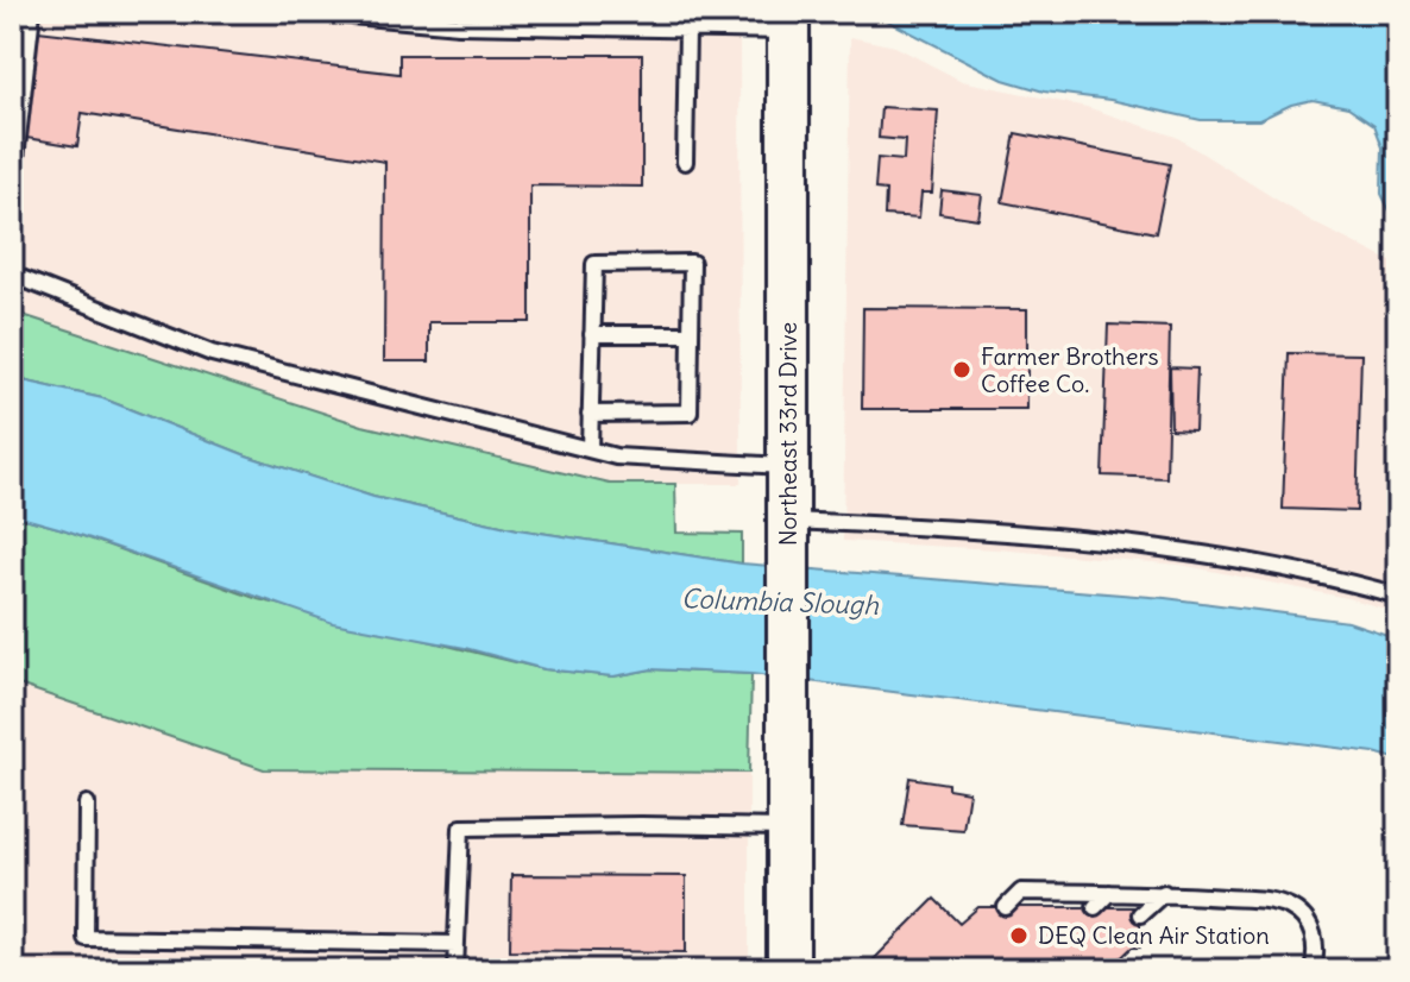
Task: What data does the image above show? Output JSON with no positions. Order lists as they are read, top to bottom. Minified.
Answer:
{"streets":{"main road":["Northeast 33rd Drive"]},"water":["Columbia Slough"],"places":["Farmer Brothers Coffee Co.","DEQ Clean Air Station"]}
